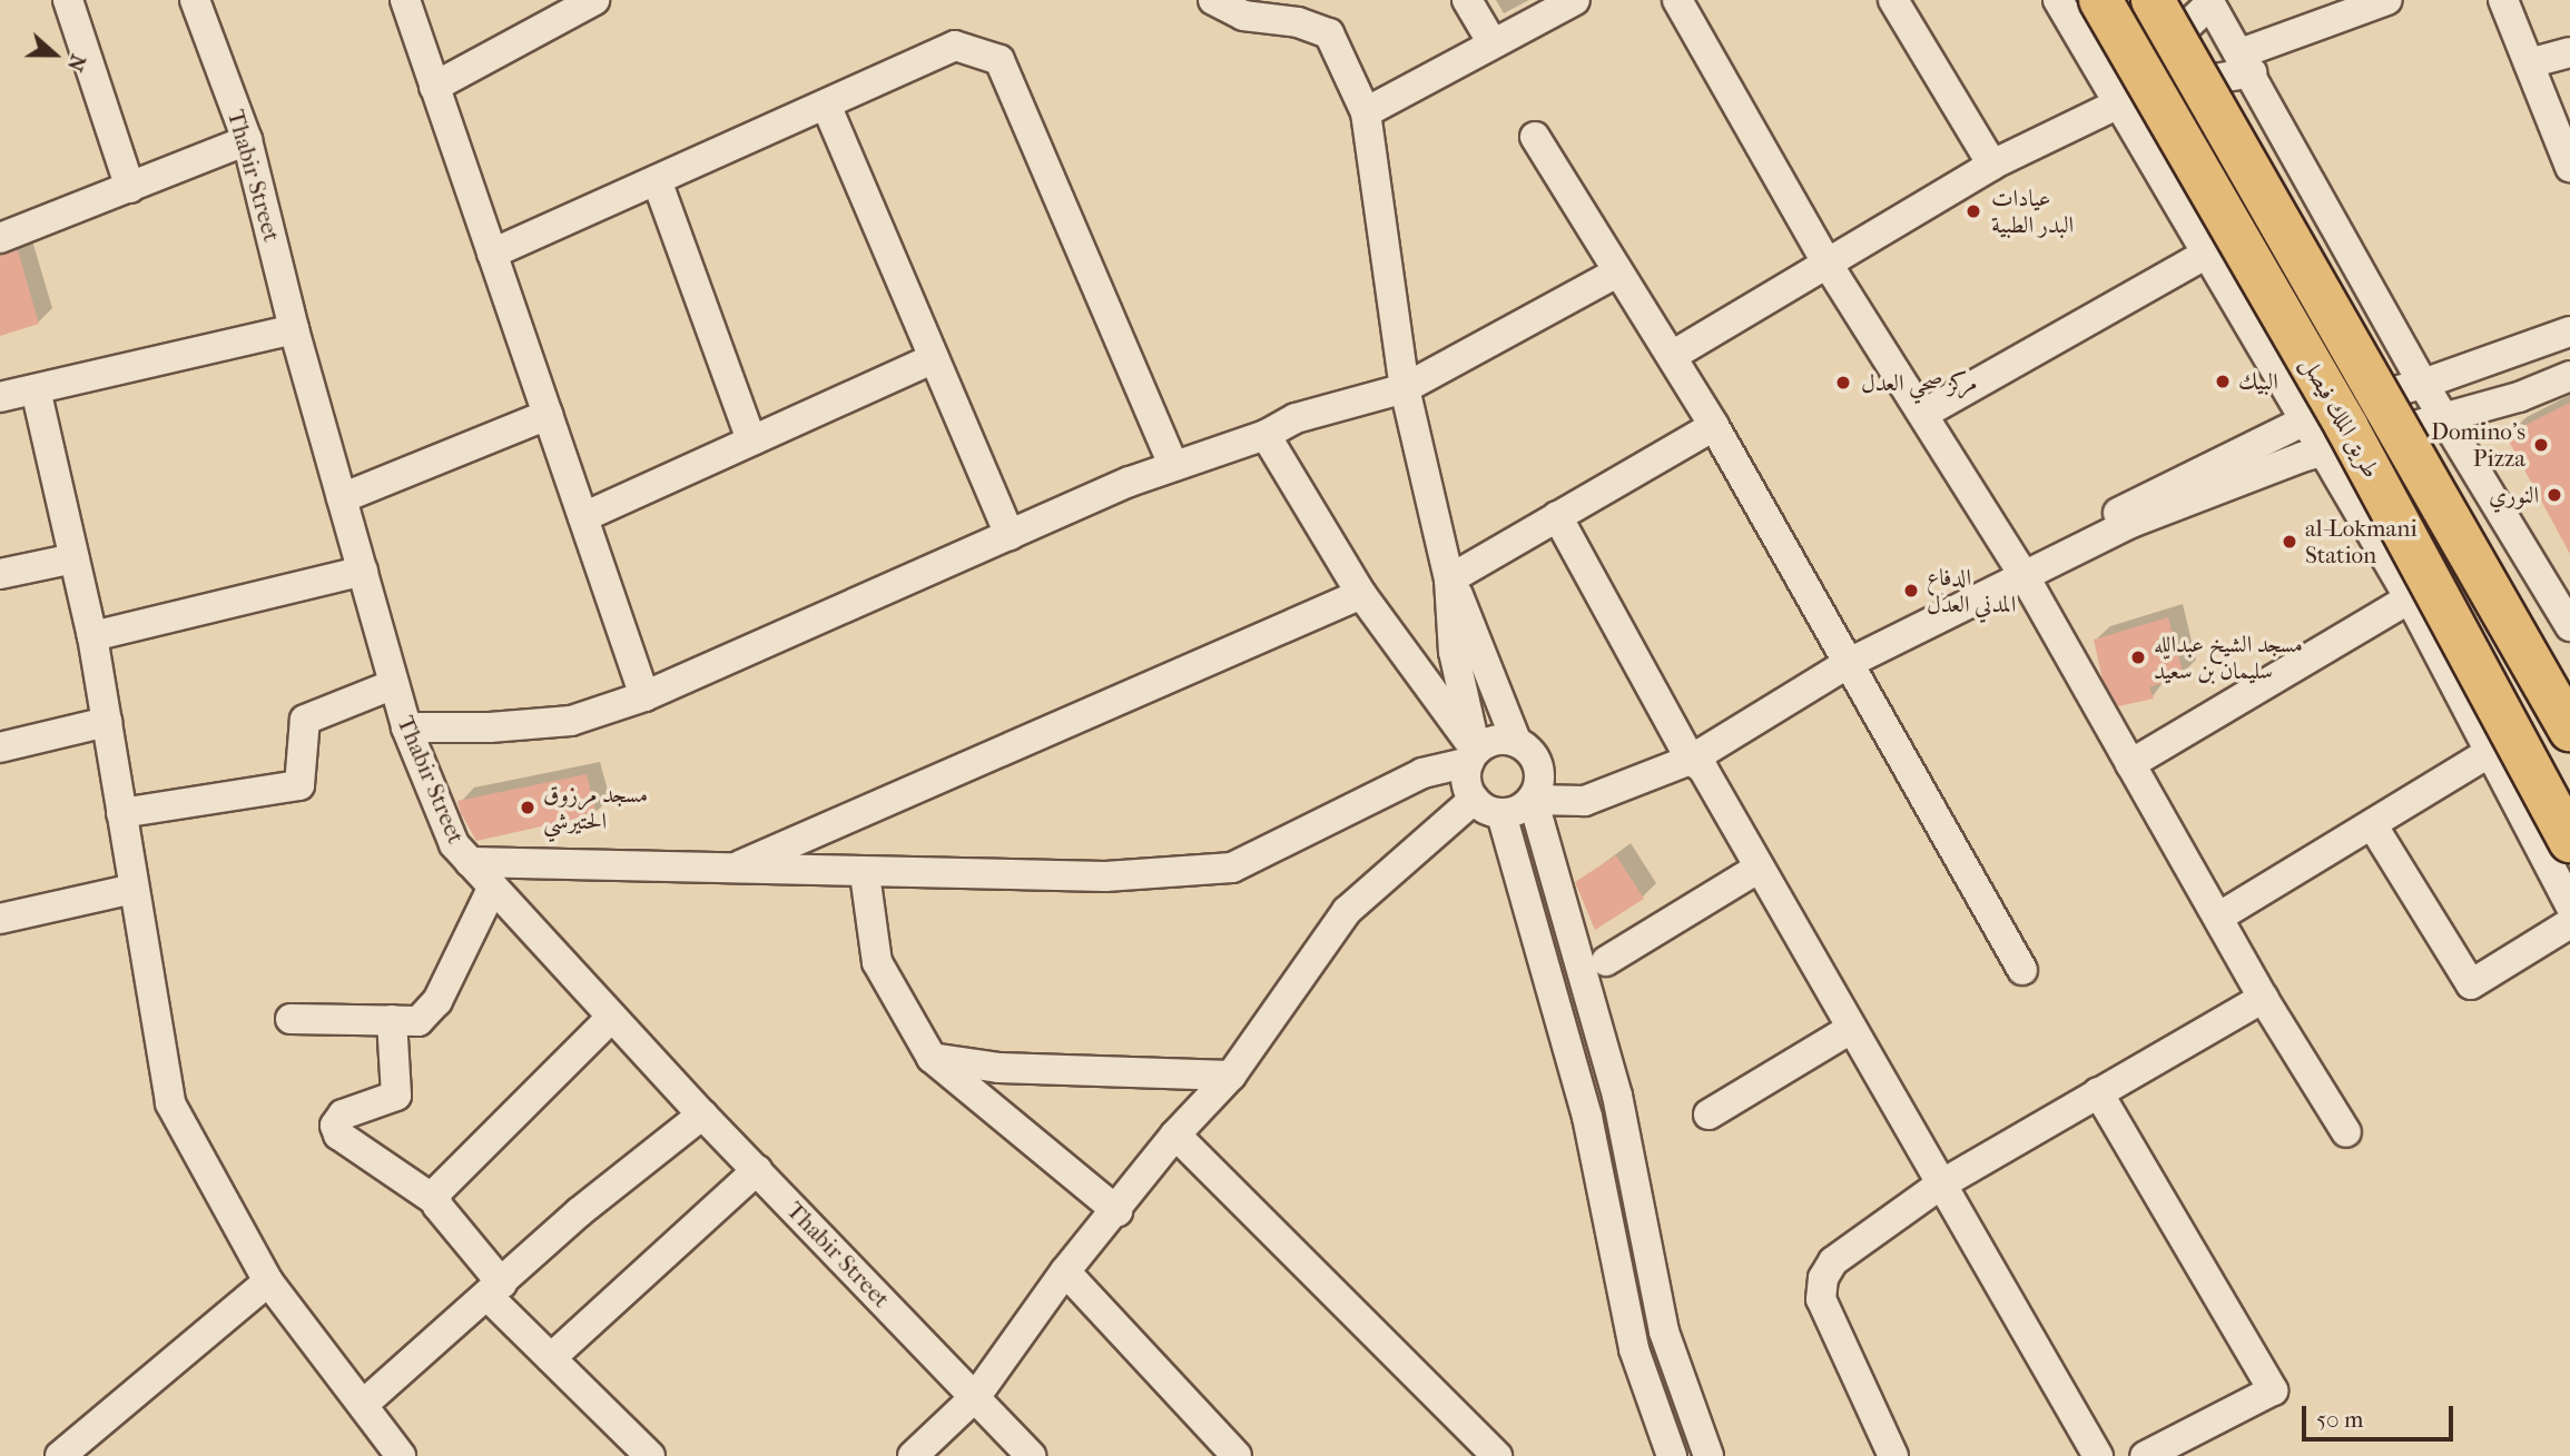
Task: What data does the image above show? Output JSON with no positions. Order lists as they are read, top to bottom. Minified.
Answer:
{"streets":{"highway":["طريق الملك فيصل"],"street":["Thabir Street"]},"places":["عيادات البدر الطبية","البيك","مركز صحي العدل","Domino's Pizza","النوري","al-Lokmani Station","الدفاع المدني العدل","مسجد الشيخ عبدالله سليمان بن سعيّد","مسجد مرزوق الحتيرشي"],"scale_bar":"50 m","north":"right"}
